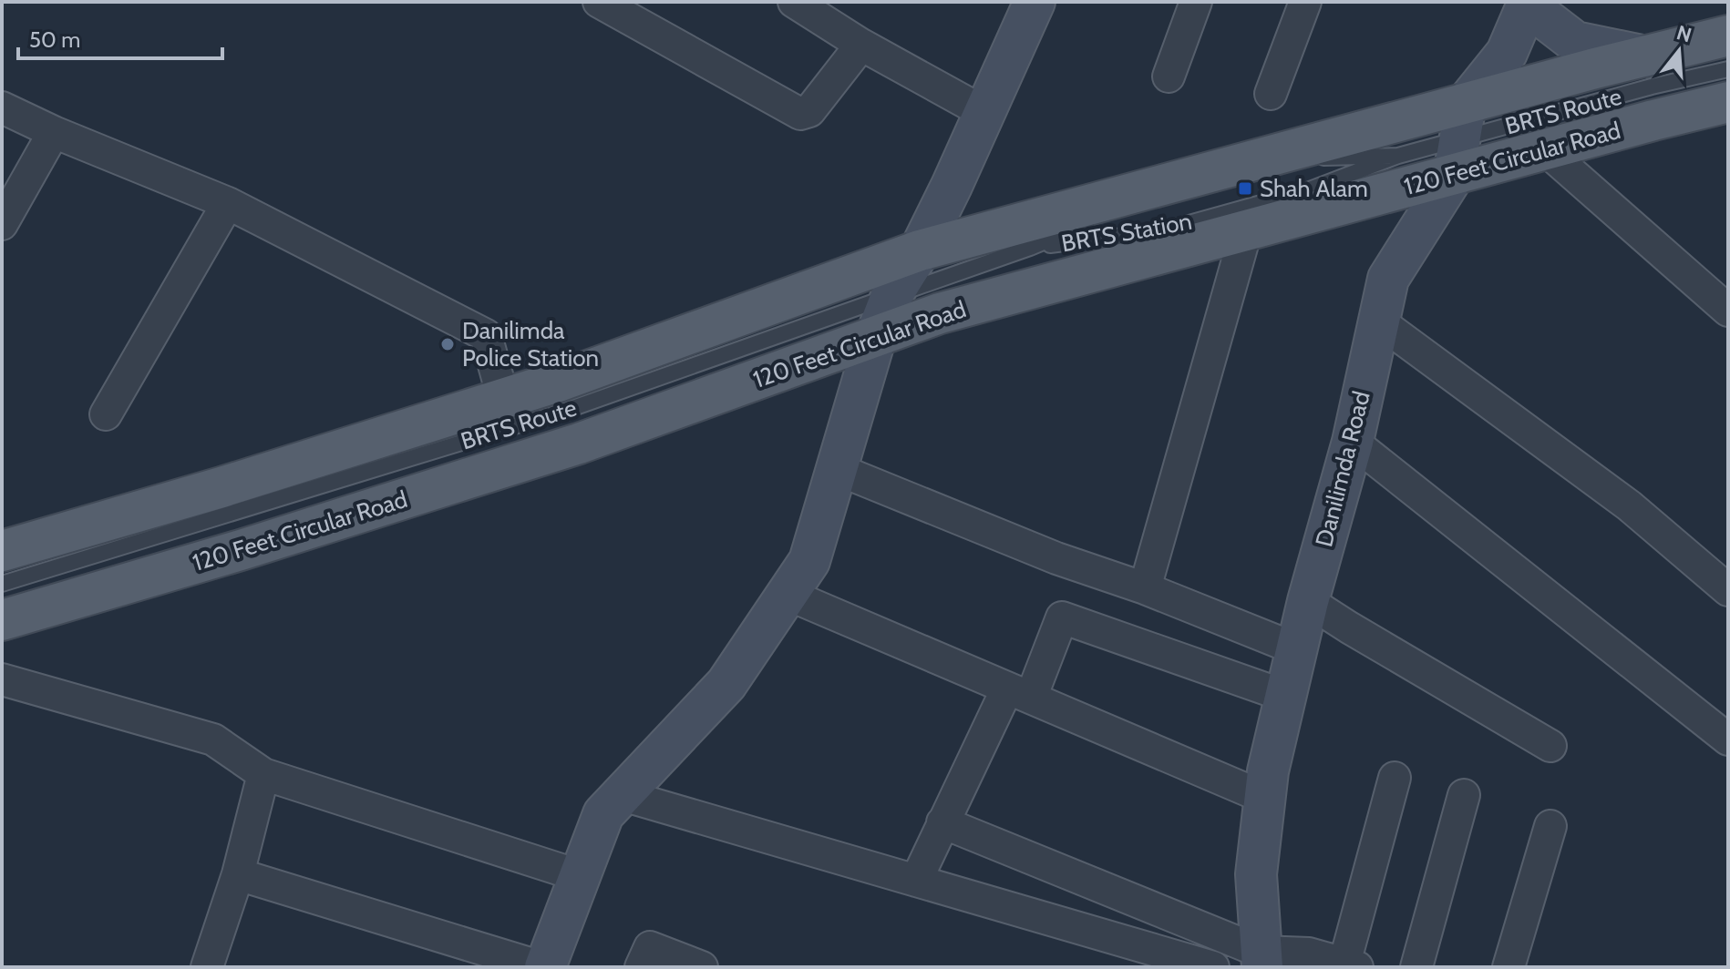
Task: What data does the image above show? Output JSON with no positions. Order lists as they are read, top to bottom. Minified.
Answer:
{"streets":{"main road":["120 Feet Circular Road"],"street":["Danilimda Road"],"lane":["BRTS Route","BRTS Station"]},"crossings":[["BRTS Route","120 Feet Circular Road"],["BRTS Route","BRTS Station"],["BRTS Route","Danilimda Road"],["120 Feet Circular Road","Danilimda Road"]],"places":{"transit":["Shah Alam"],"other":["Danilimda Police Station"]},"scale_bar":"50 m","north":"top"}
